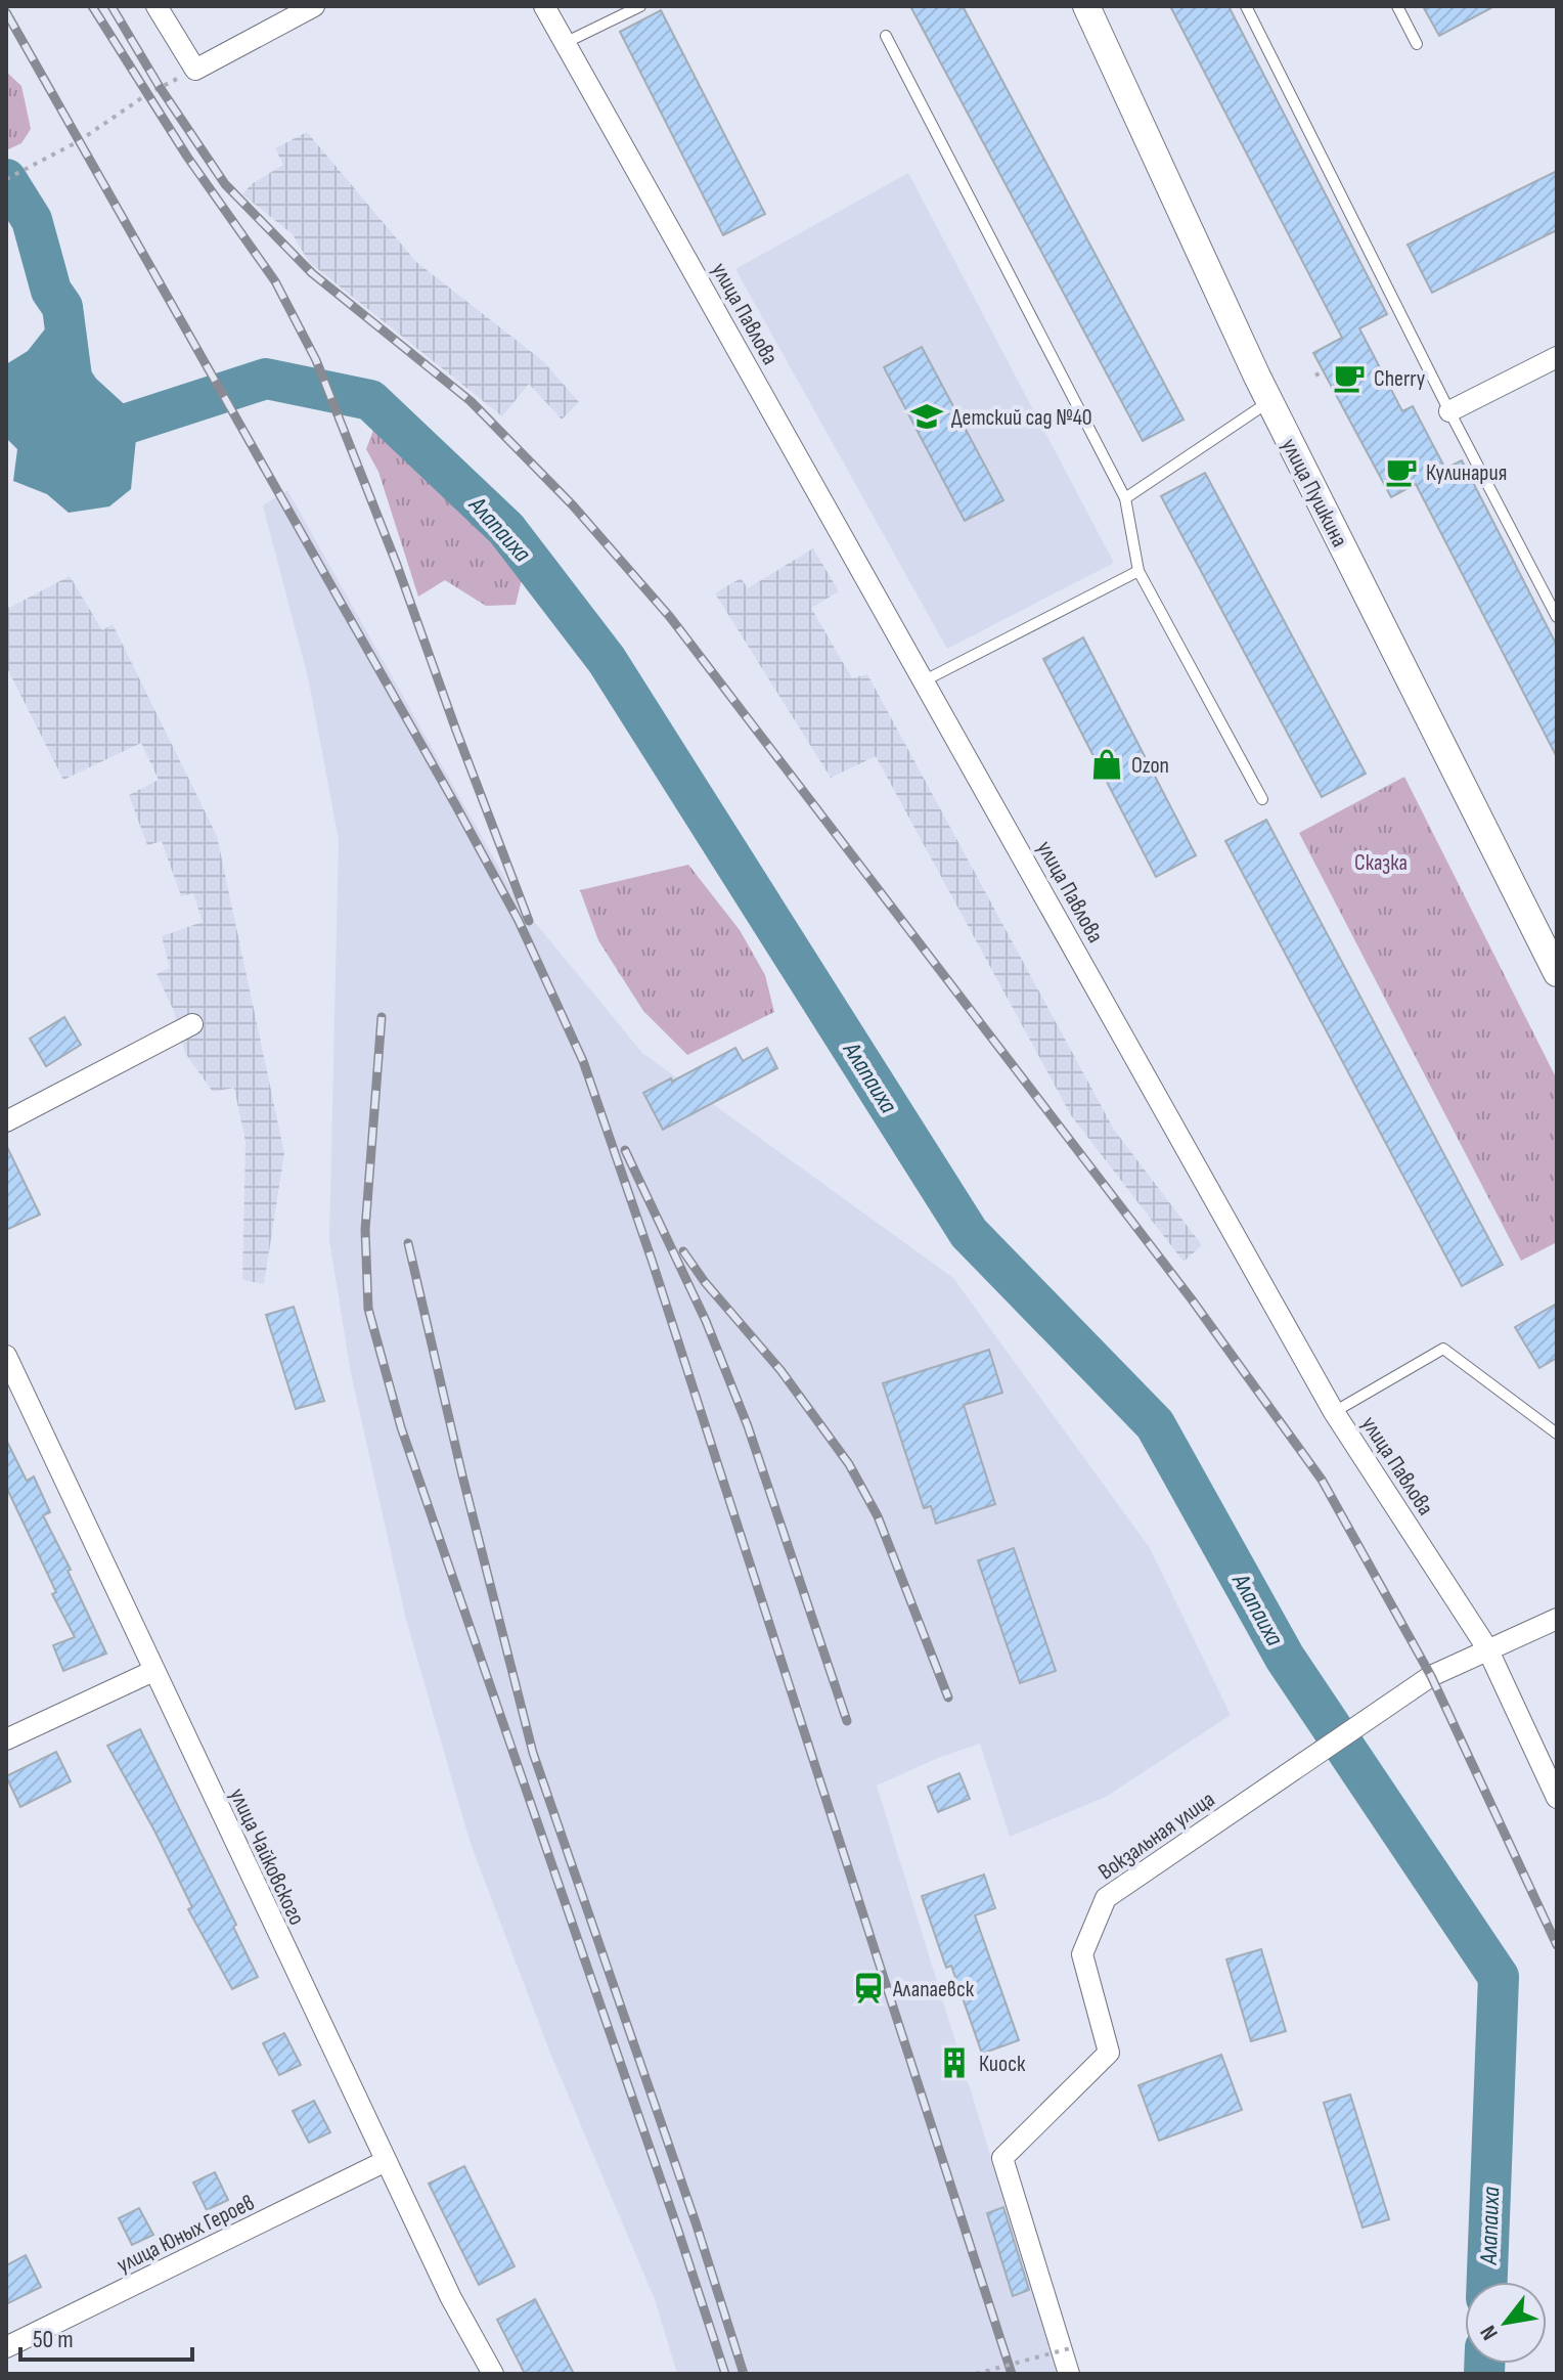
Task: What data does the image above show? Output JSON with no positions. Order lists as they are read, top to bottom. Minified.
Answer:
{"streets":{"street":["улица Павлова","улица Пушкина","Вокзальная улица","улица Чайковского","улица Юных Героев"]},"crossings":[["улица Павлова","Вокзальная улица"],["улица Чайковского","улица Юных Героев"]],"water":["Алапаиха"],"parks":["Сказка"],"places":{"cafe":["Cherry","Кулинария"],"school or university":["Детский сад №40"],"shop":["Ozon"],"station":["Алапаевск"],"building":["Киоск"]},"scale_bar":"50 m","north":"bottom left"}
